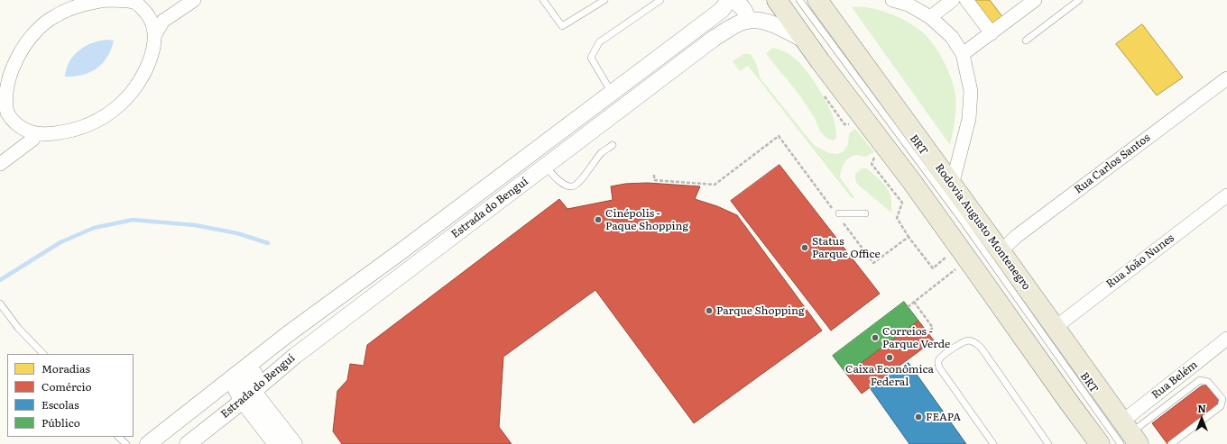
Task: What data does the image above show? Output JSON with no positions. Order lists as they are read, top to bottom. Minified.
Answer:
{"streets":{"main road":["Rodovia Augusto Montenegro"],"street":["Rua Carlos Santos","Estrada do Benguí","Rua João Nunes","Rua Belém"],"lane":["BRT"]},"crossings":[["BRT","Rodovia Augusto Montenegro"],["BRT","Rua Belém"],["Rua Carlos Santos","Rodovia Augusto Montenegro"],["Rodovia Augusto Montenegro","Rua João Nunes"],["Rodovia Augusto Montenegro","Rua Belém"]],"places":["Cinépolis - Paque Shopping","Status Parque Office","Parque Shopping","Correios - Parque Verde","Caixa Econômica Federal","FEAPA"],"legend":["Moradias","Comércio","Escolas","Público"],"north":"top"}
